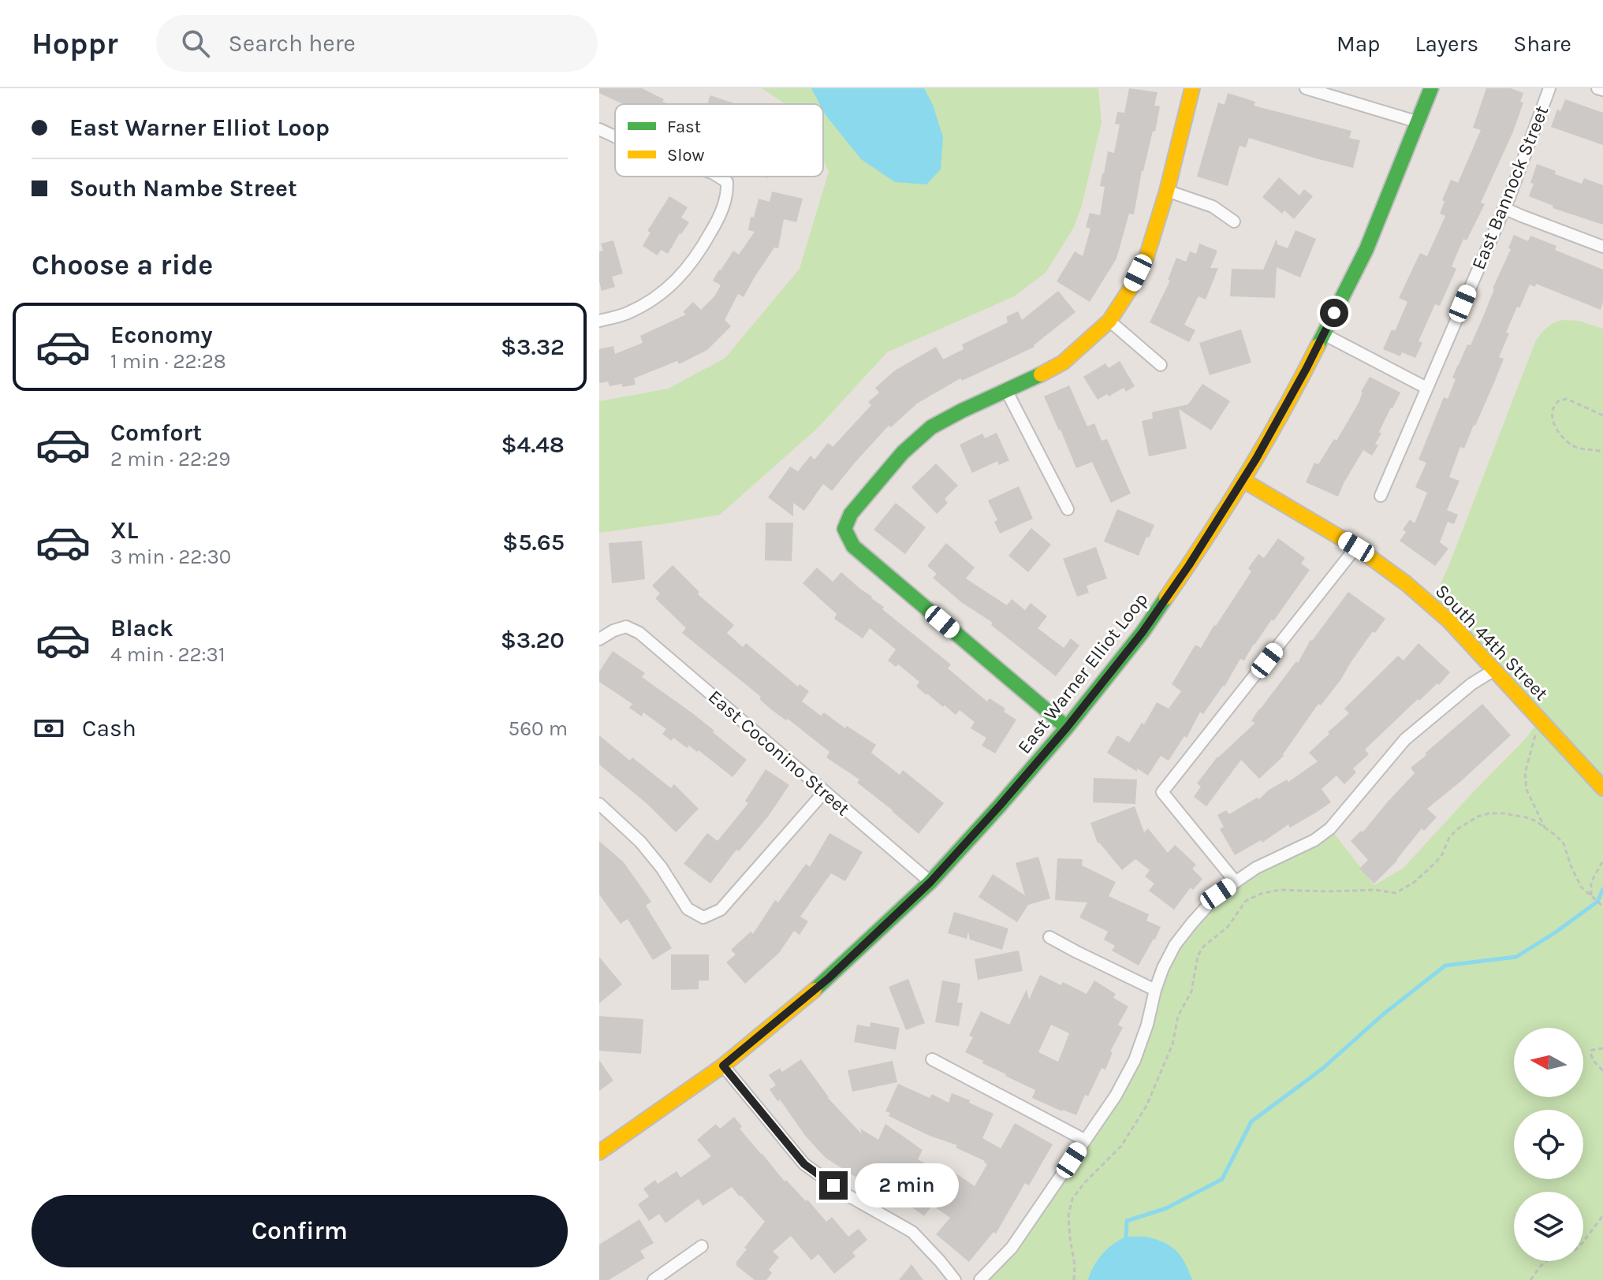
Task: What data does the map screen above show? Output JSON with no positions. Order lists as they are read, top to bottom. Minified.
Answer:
{"streets":{"street":["East Bannock Street","South 44th Street","East Warner Elliot Loop","East Coconino Street"]},"crossings":[["South 44th Street","East Warner Elliot Loop"],["East Warner Elliot Loop","East Coconino Street"]],"legend":["Fast","Slow"],"north":"left","page":{"header":"Hoppr","search":"Search here","nav":["Map","Layers","Share"],"banner":["East Warner Elliot Loop","South Nambe Street"],"heading":"Choose a ride","list":[{"name":"Economy","note":"1 min · 22:28","value":"$3.32"},{"name":"Comfort","note":"2 min · 22:29","value":"$4.48"},{"name":"XL","note":"3 min · 22:30","value":"$5.65"},{"name":"Black","note":"4 min · 22:31","value":"$3.20"}],"pay":["Cash","560 m"],"bubble":"2 min","buttons":"Confirm"}}
